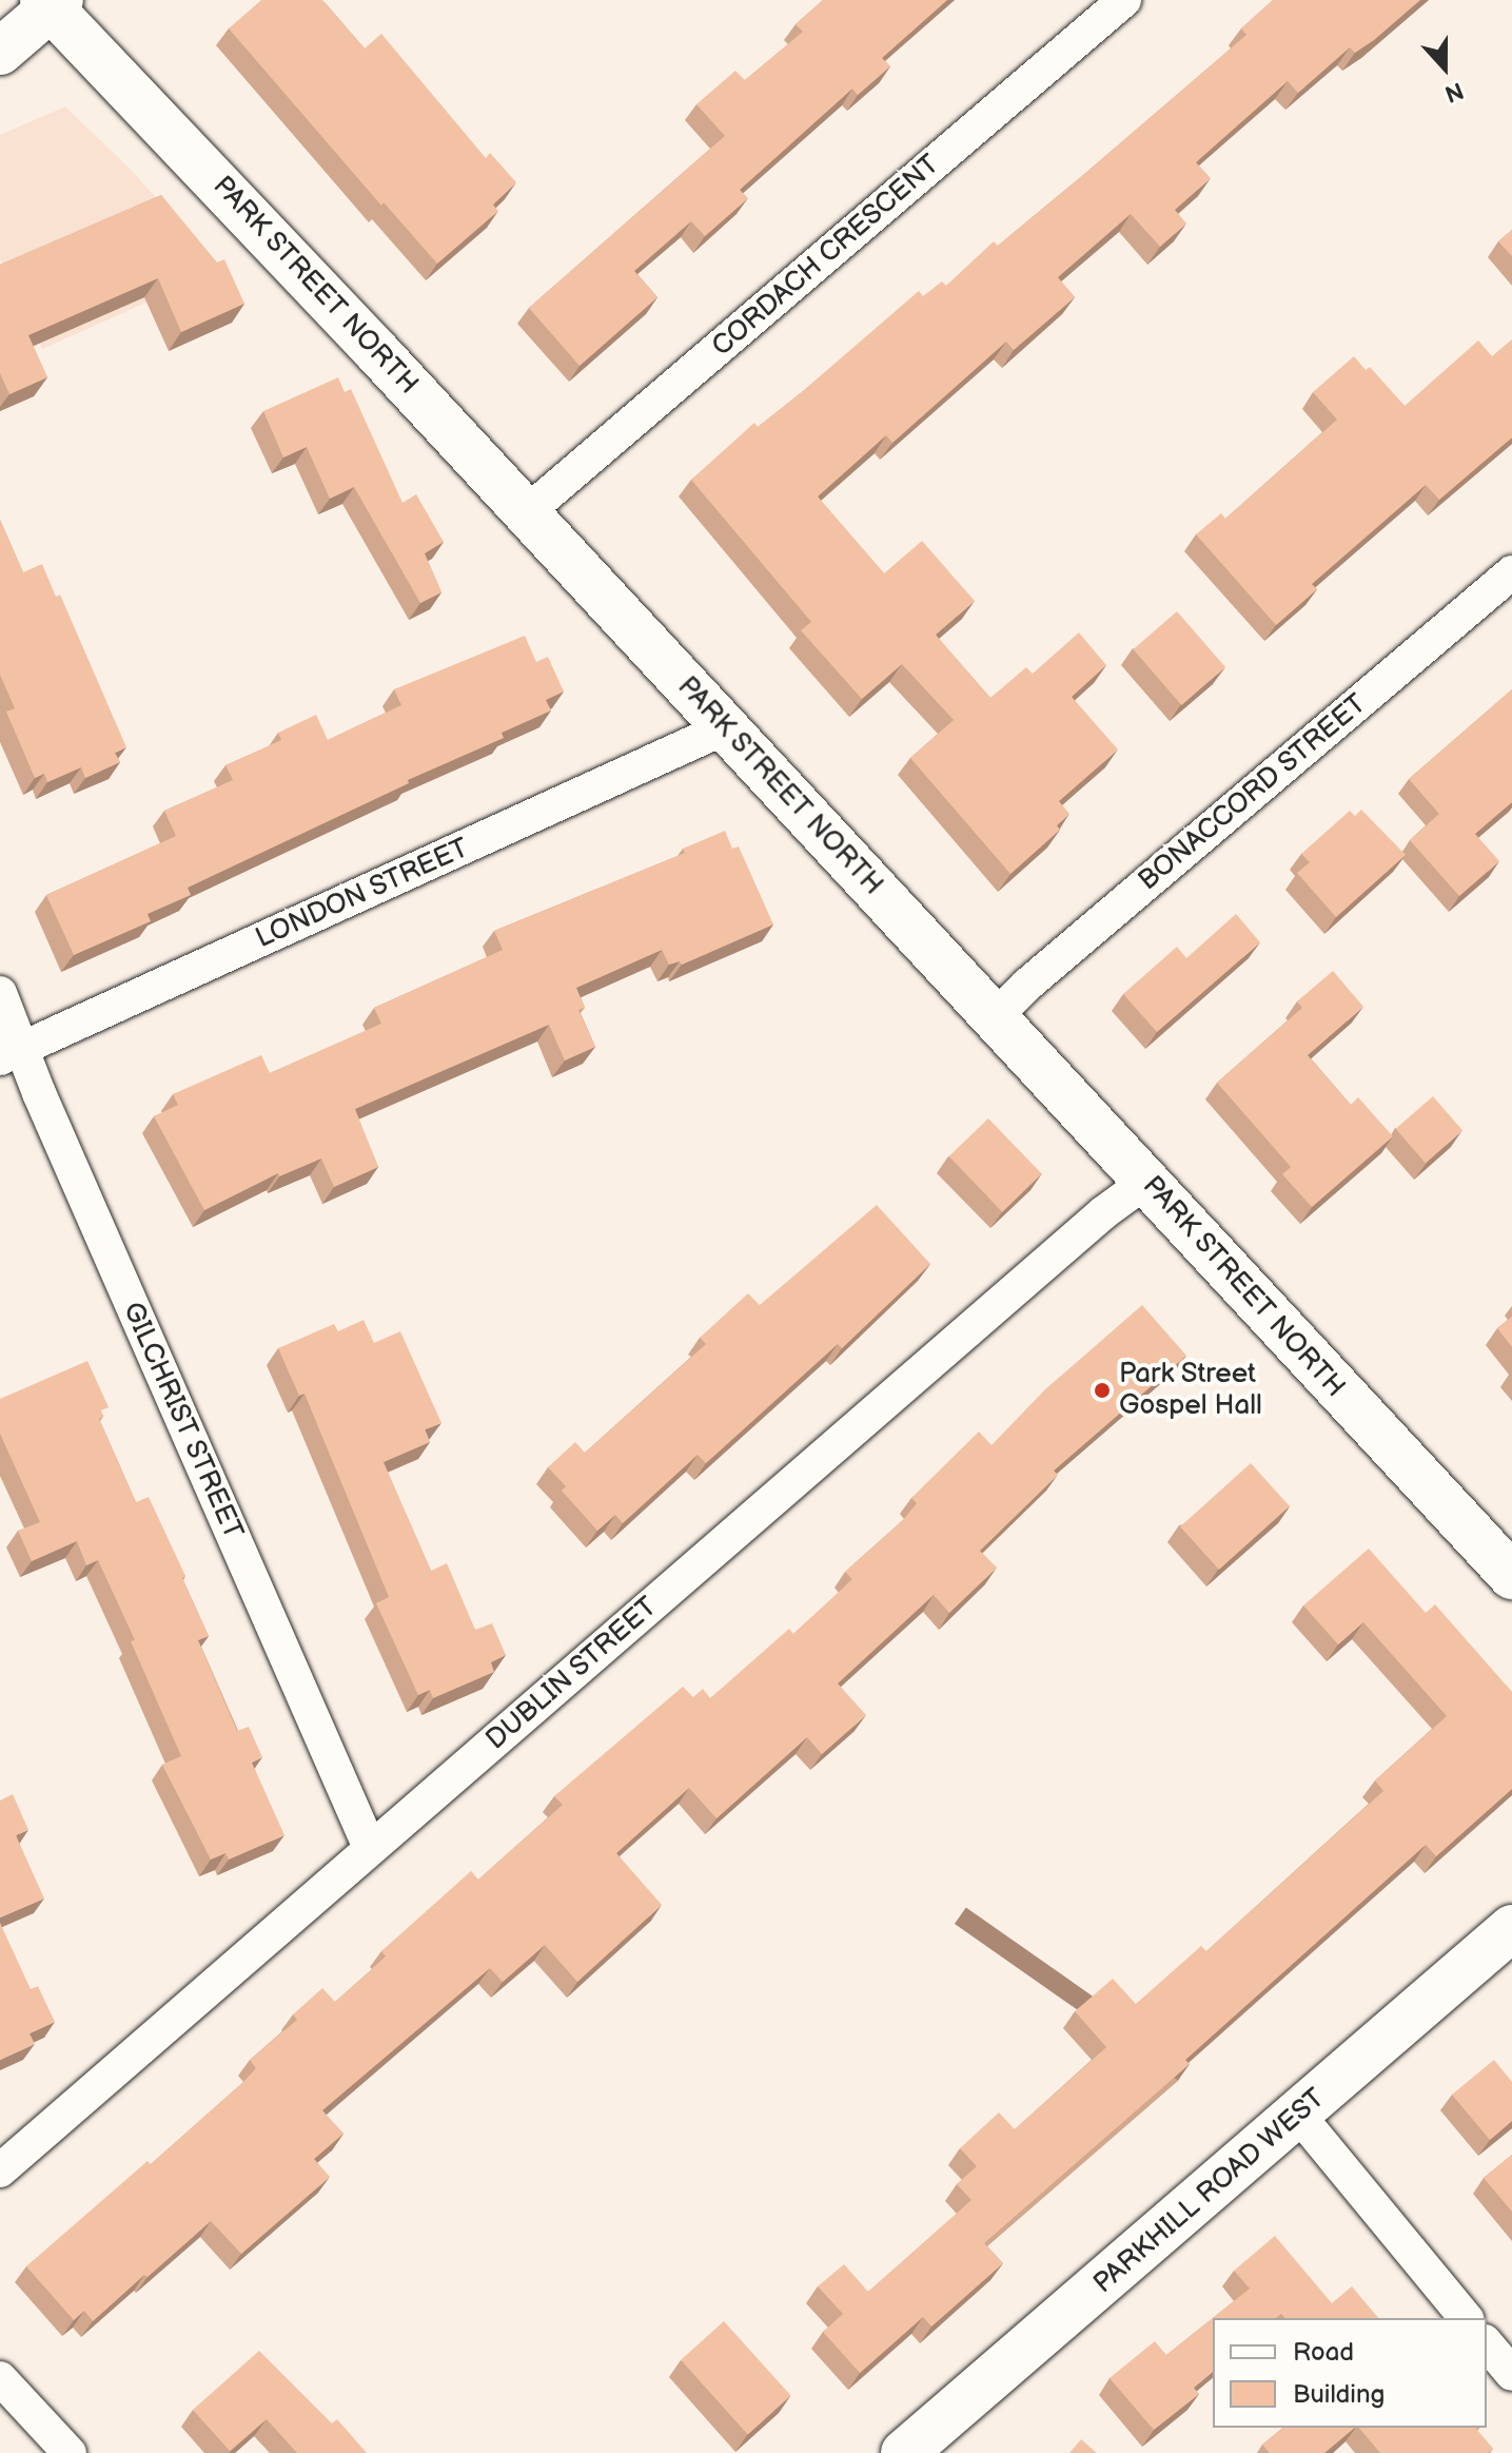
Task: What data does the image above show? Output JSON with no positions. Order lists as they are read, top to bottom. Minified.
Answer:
{"streets":{"street":["CORDACH CRESCENT","PARK STREET NORTH","BONACCORD STREET","LONDON STREET","GILCHRIST STREET","DUBLIN STREET","PARKHILL ROAD WEST"]},"crossings":[["CORDACH CRESCENT","PARK STREET NORTH"],["PARK STREET NORTH","BONACCORD STREET"],["PARK STREET NORTH","LONDON STREET"],["PARK STREET NORTH","DUBLIN STREET"],["LONDON STREET","GILCHRIST STREET"],["GILCHRIST STREET","DUBLIN STREET"]],"places":["Park Street Gospel Hall"],"legend":["Road","Building"],"north":"bottom"}
